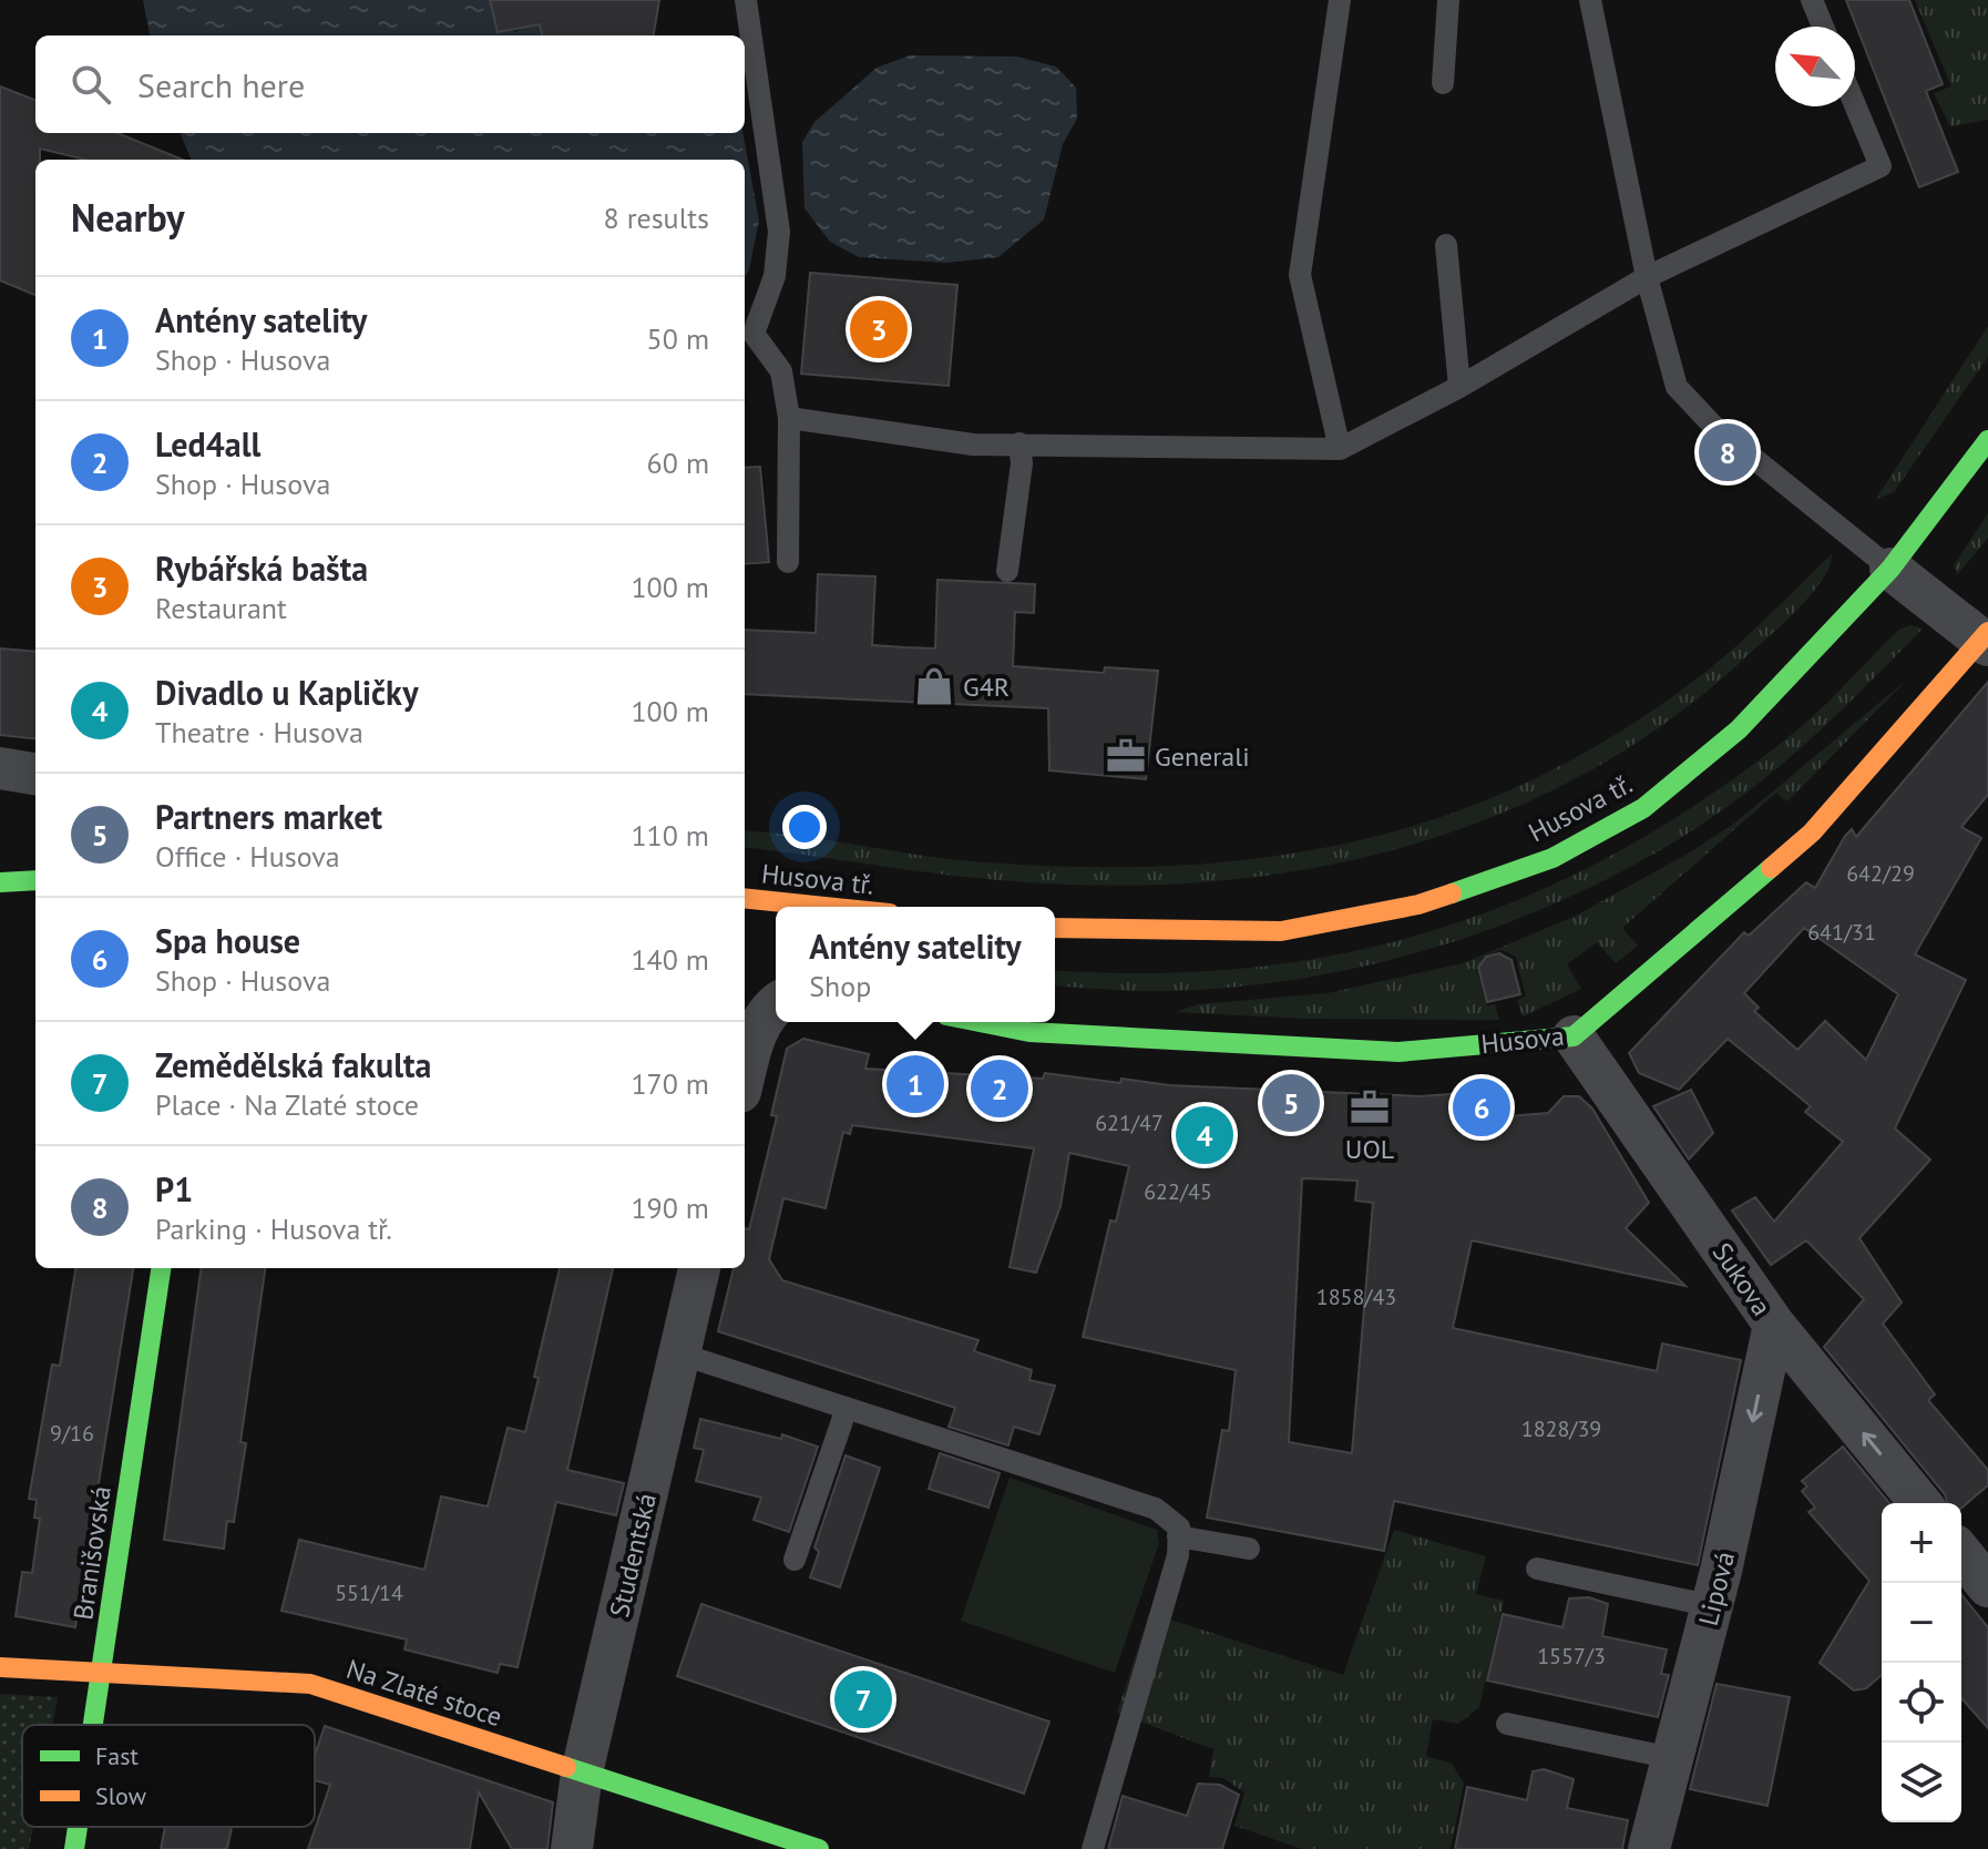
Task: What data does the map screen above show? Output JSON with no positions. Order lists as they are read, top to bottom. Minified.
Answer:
{"streets":{"street":["Husova tř.","Husova","Sukova","Branišovská","Studentská","Lipová","Na Zlaté stoce"]},"crossings":[["Husova","Sukova"],["Sukova","Lipová"],["Branišovská","Na Zlaté stoce"],["Studentská","Na Zlaté stoce"]],"one_way":["Sukova","Lipová"],"places":{"shop":["G4R"],"office":["Generali","UOL"]},"house_numbers":["642/29","641/31","621/47","622/45","1858/43","1828/39","9/16","551/14","1557/3"],"legend":["Fast","Slow"],"north":"top left","page":{"search":"Search here","heading":["Nearby","8 results"],"list":[{"mark":"1","name":"Antény satelity","note":"Shop · Husova","value":"50 m"},{"mark":"2","name":"Led4all","note":"Shop · Husova","value":"60 m"},{"mark":"3","name":"Rybářská bašta","note":"Restaurant","value":"100 m"},{"mark":"4","name":"Divadlo u Kapličky","note":"Theatre · Husova","value":"100 m"},{"mark":"5","name":"Partners market","note":"Office · Husova","value":"110 m"},{"mark":"6","name":"Spa house","note":"Shop · Husova","value":"140 m"},{"mark":"7","name":"Zemědělská fakulta","note":"Place · Na Zlaté stoce","value":"170 m"},{"mark":"8","name":"P1","note":"Parking · Husova tř.","value":"190 m"}],"pins":["3","8","1","2","5","6","4","7"],"popup":["Antény satelity","Shop"],"map_buttons":["+","−"]}}
